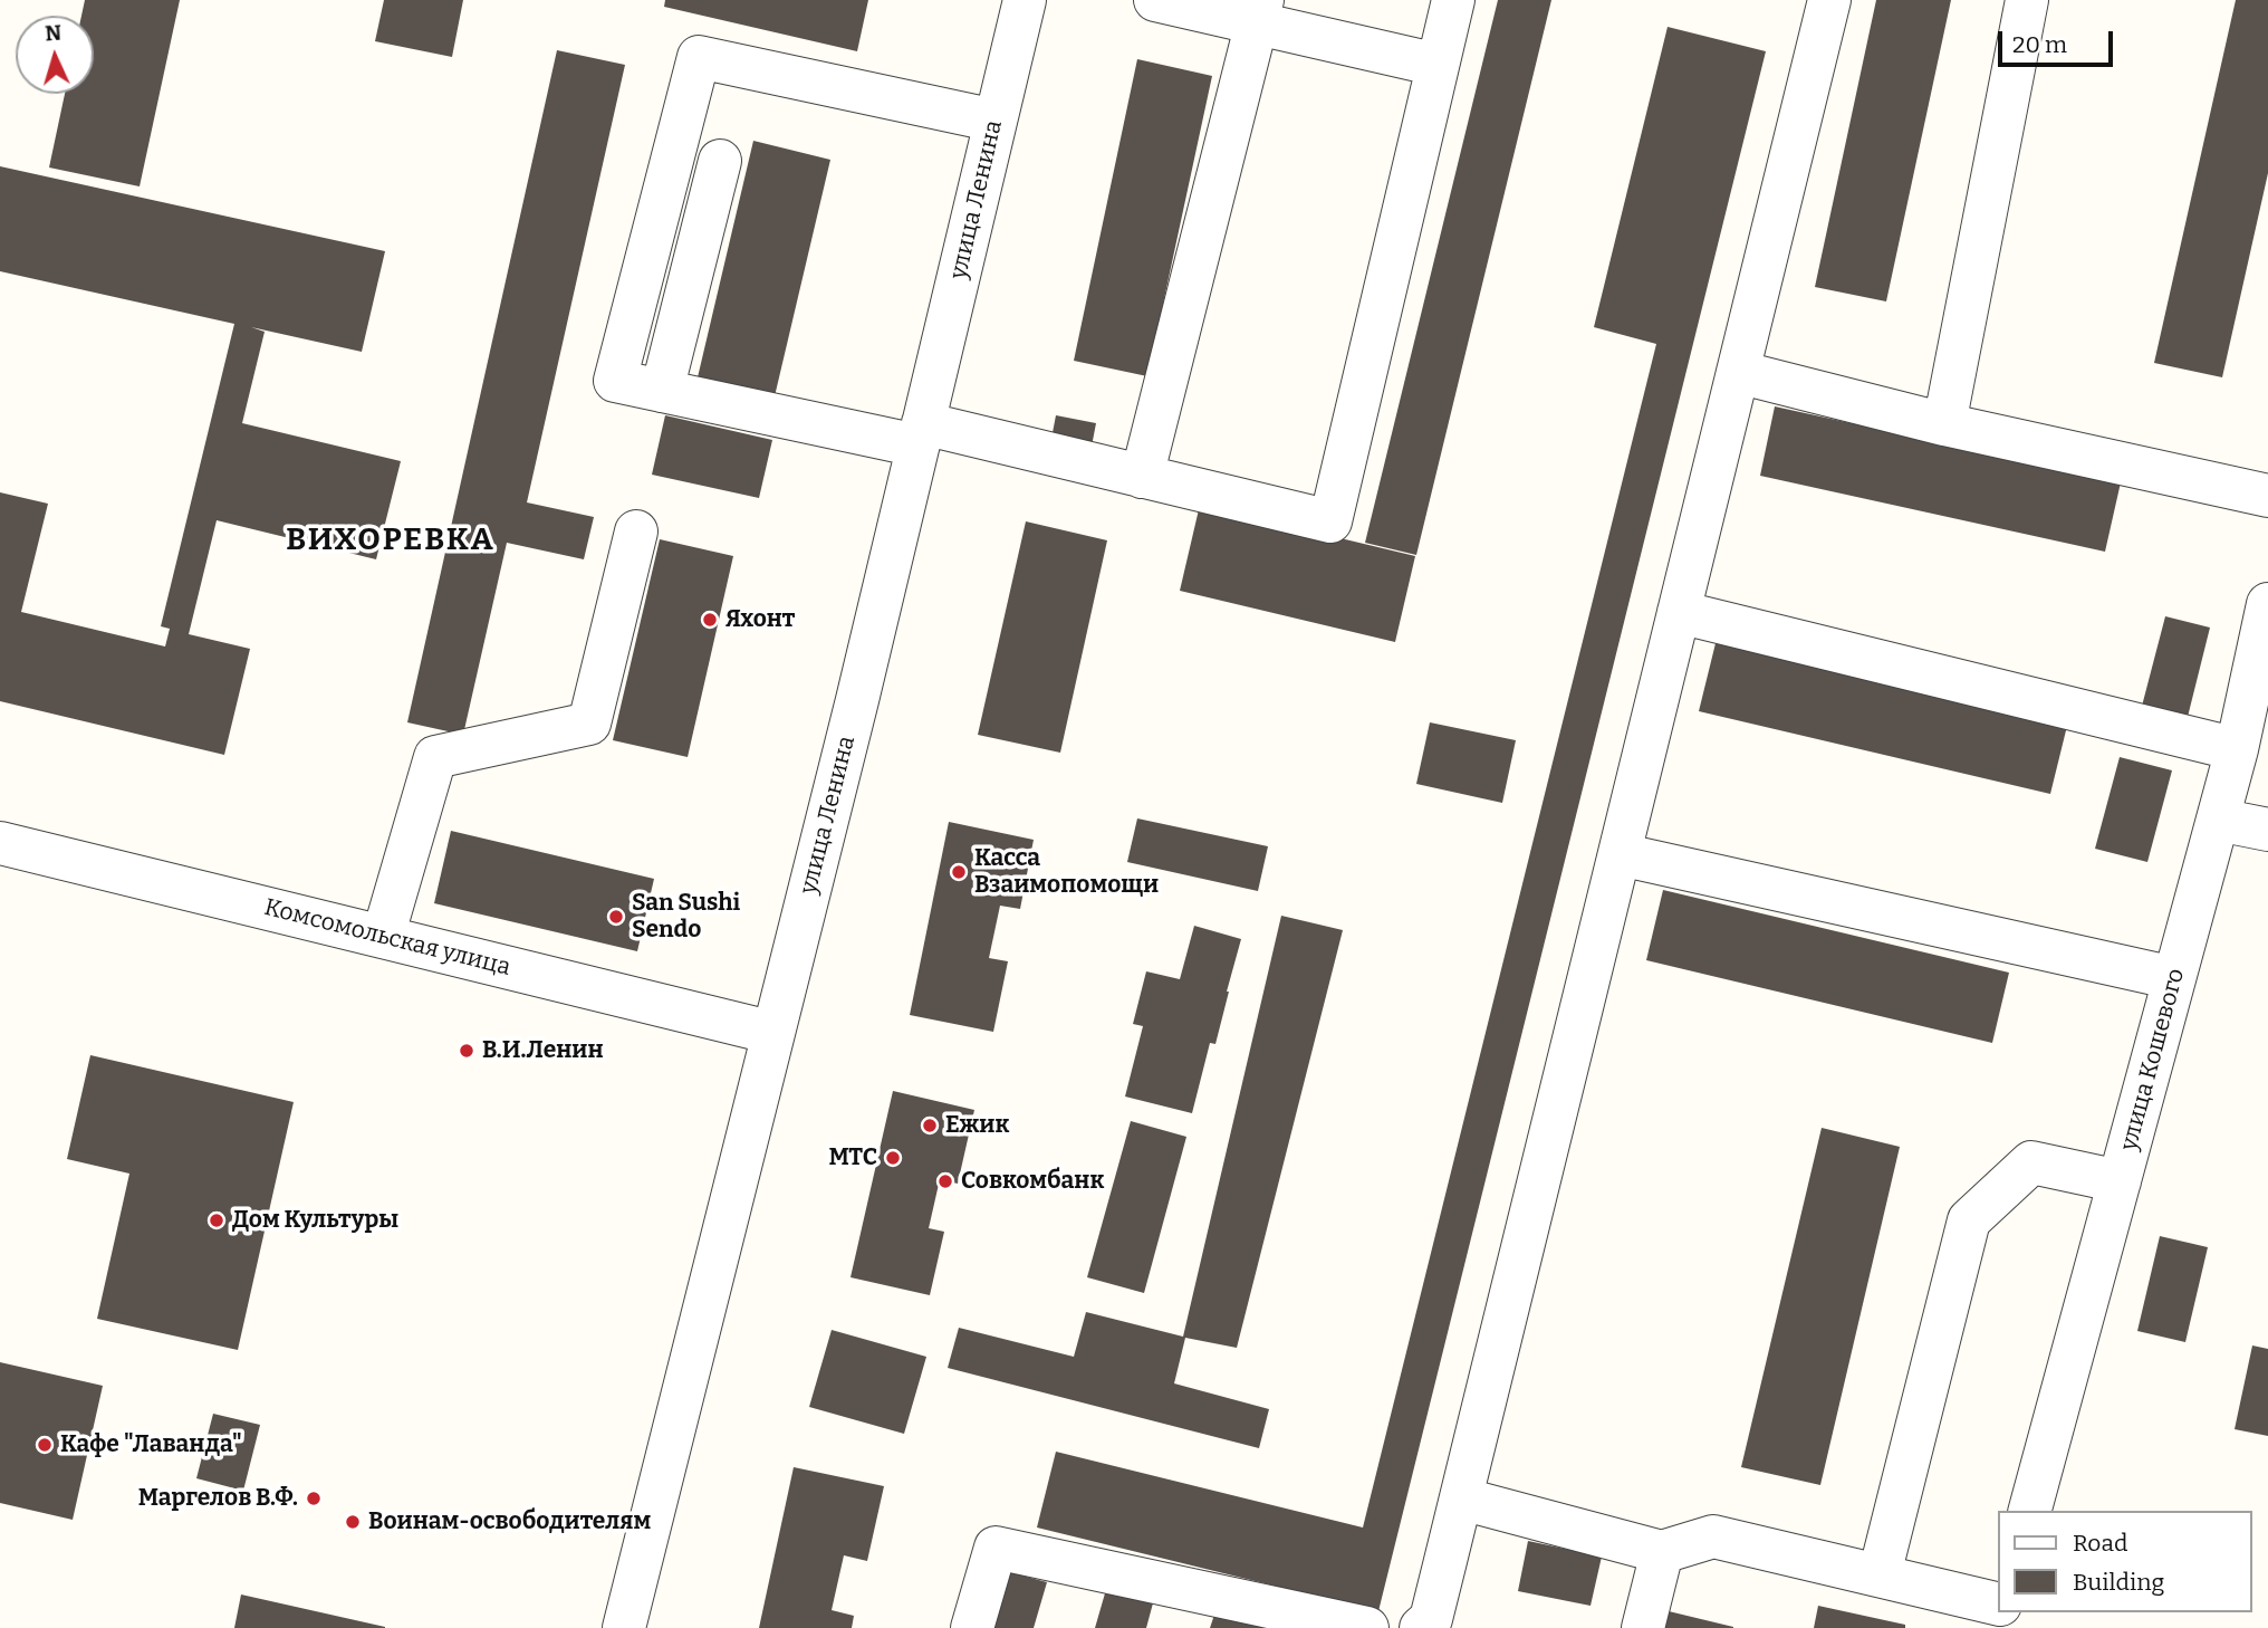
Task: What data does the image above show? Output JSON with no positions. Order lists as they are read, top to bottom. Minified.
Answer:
{"streets":{"street":["улица Ленина","Комсомольская улица","улица Кошевого"]},"crossings":[["улица Ленина","Комсомольская улица"]],"districts":["ВИХОРЕВКА"],"places":["Яхонт","Касса Взаимопомощи","San Sushi Sendo","В.И.Ленин","Ежик","МТС","Совкомбанк","Дом Культуры","Кафе \"Лаванда\"","Маргелов В.Ф.","Воинам-освободителям"],"legend":["Road","Building"],"scale_bar":"20 m","north":"top"}
